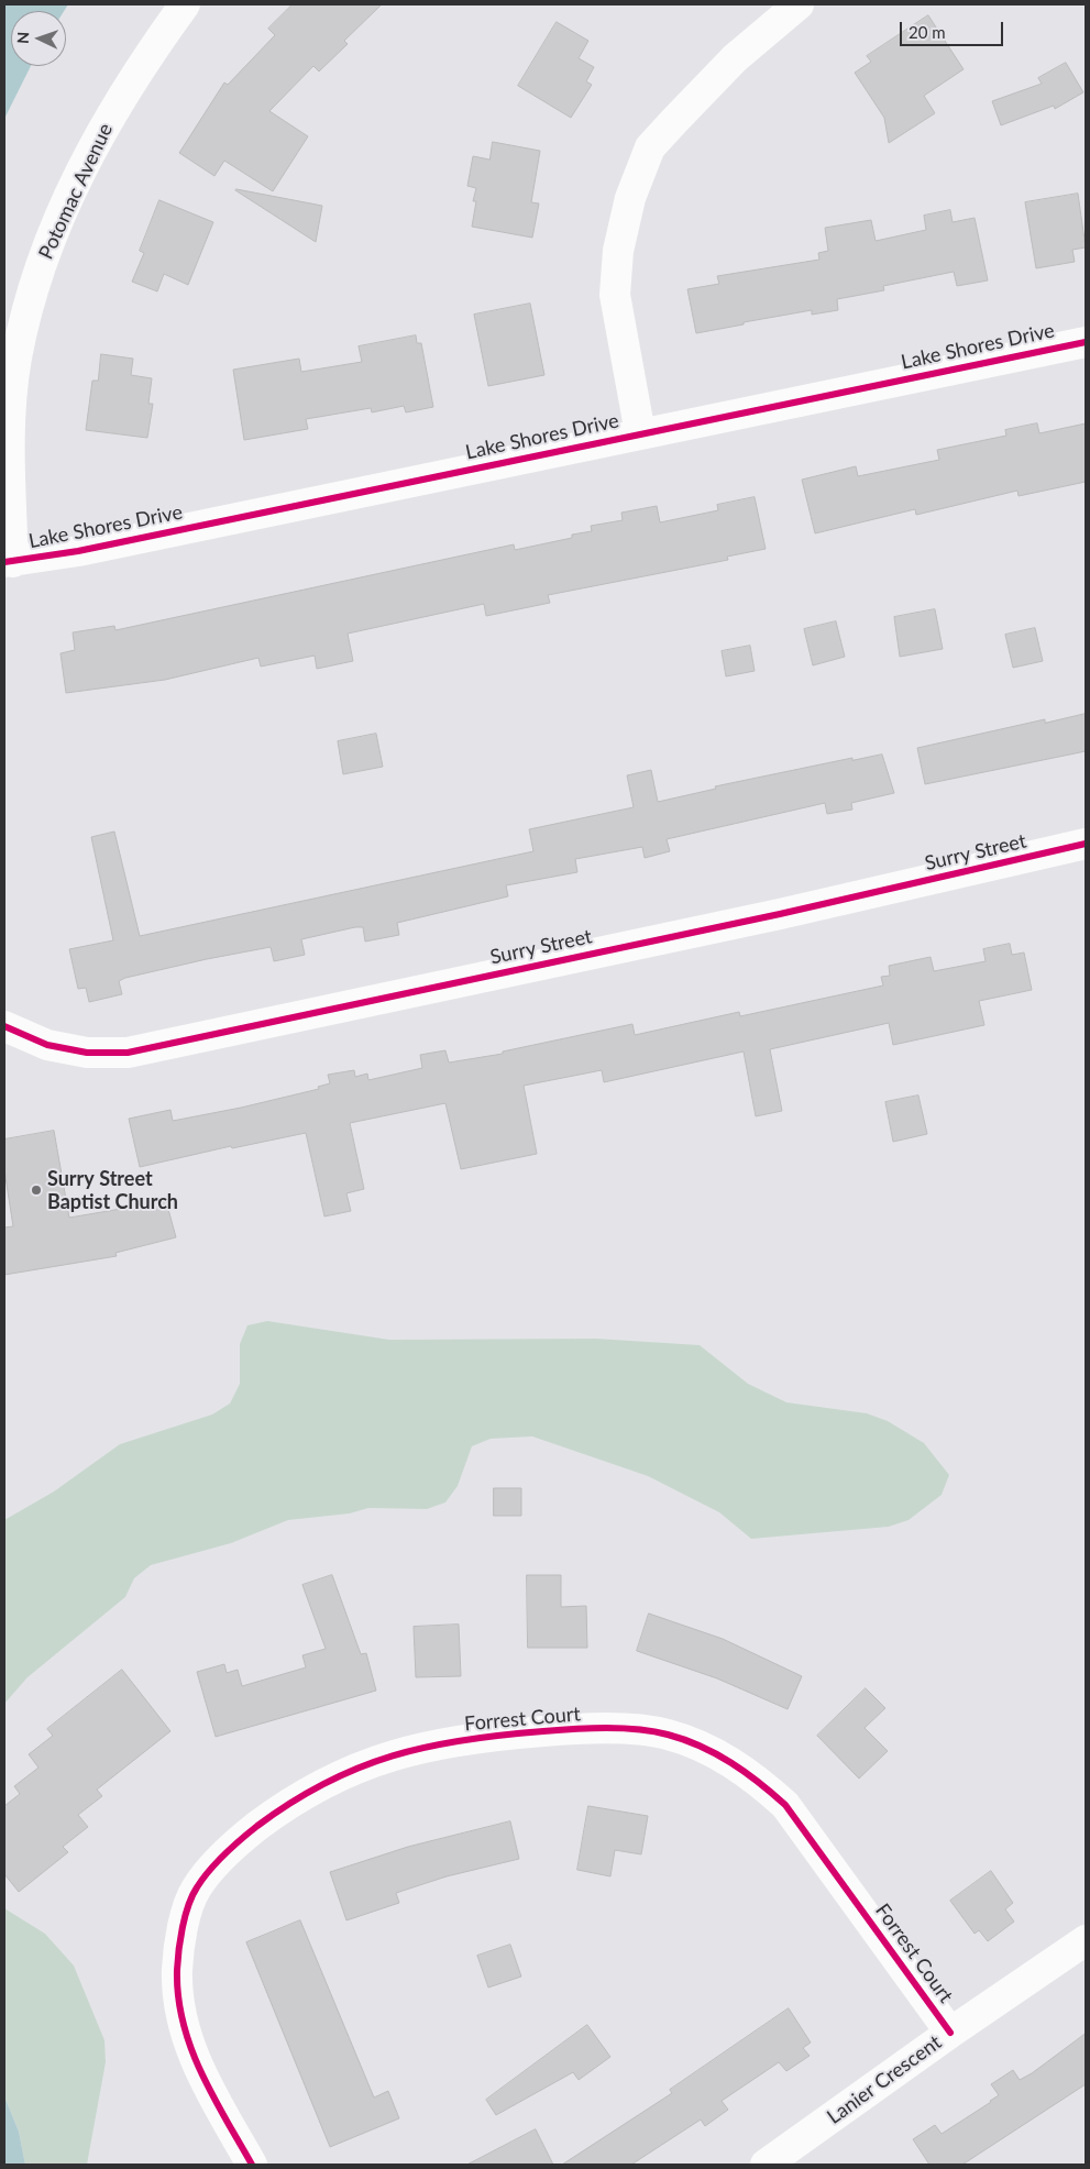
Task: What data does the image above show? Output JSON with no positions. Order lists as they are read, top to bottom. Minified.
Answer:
{"streets":{"street":["Potomac Avenue","Lake Shores Drive","Surry Street","Forrest Court","Lanier Crescent"]},"crossings":[["Potomac Avenue","Lake Shores Drive"],["Forrest Court","Lanier Crescent"]],"places":["Surry Street Baptist Church"],"scale_bar":"20 m","north":"left"}
